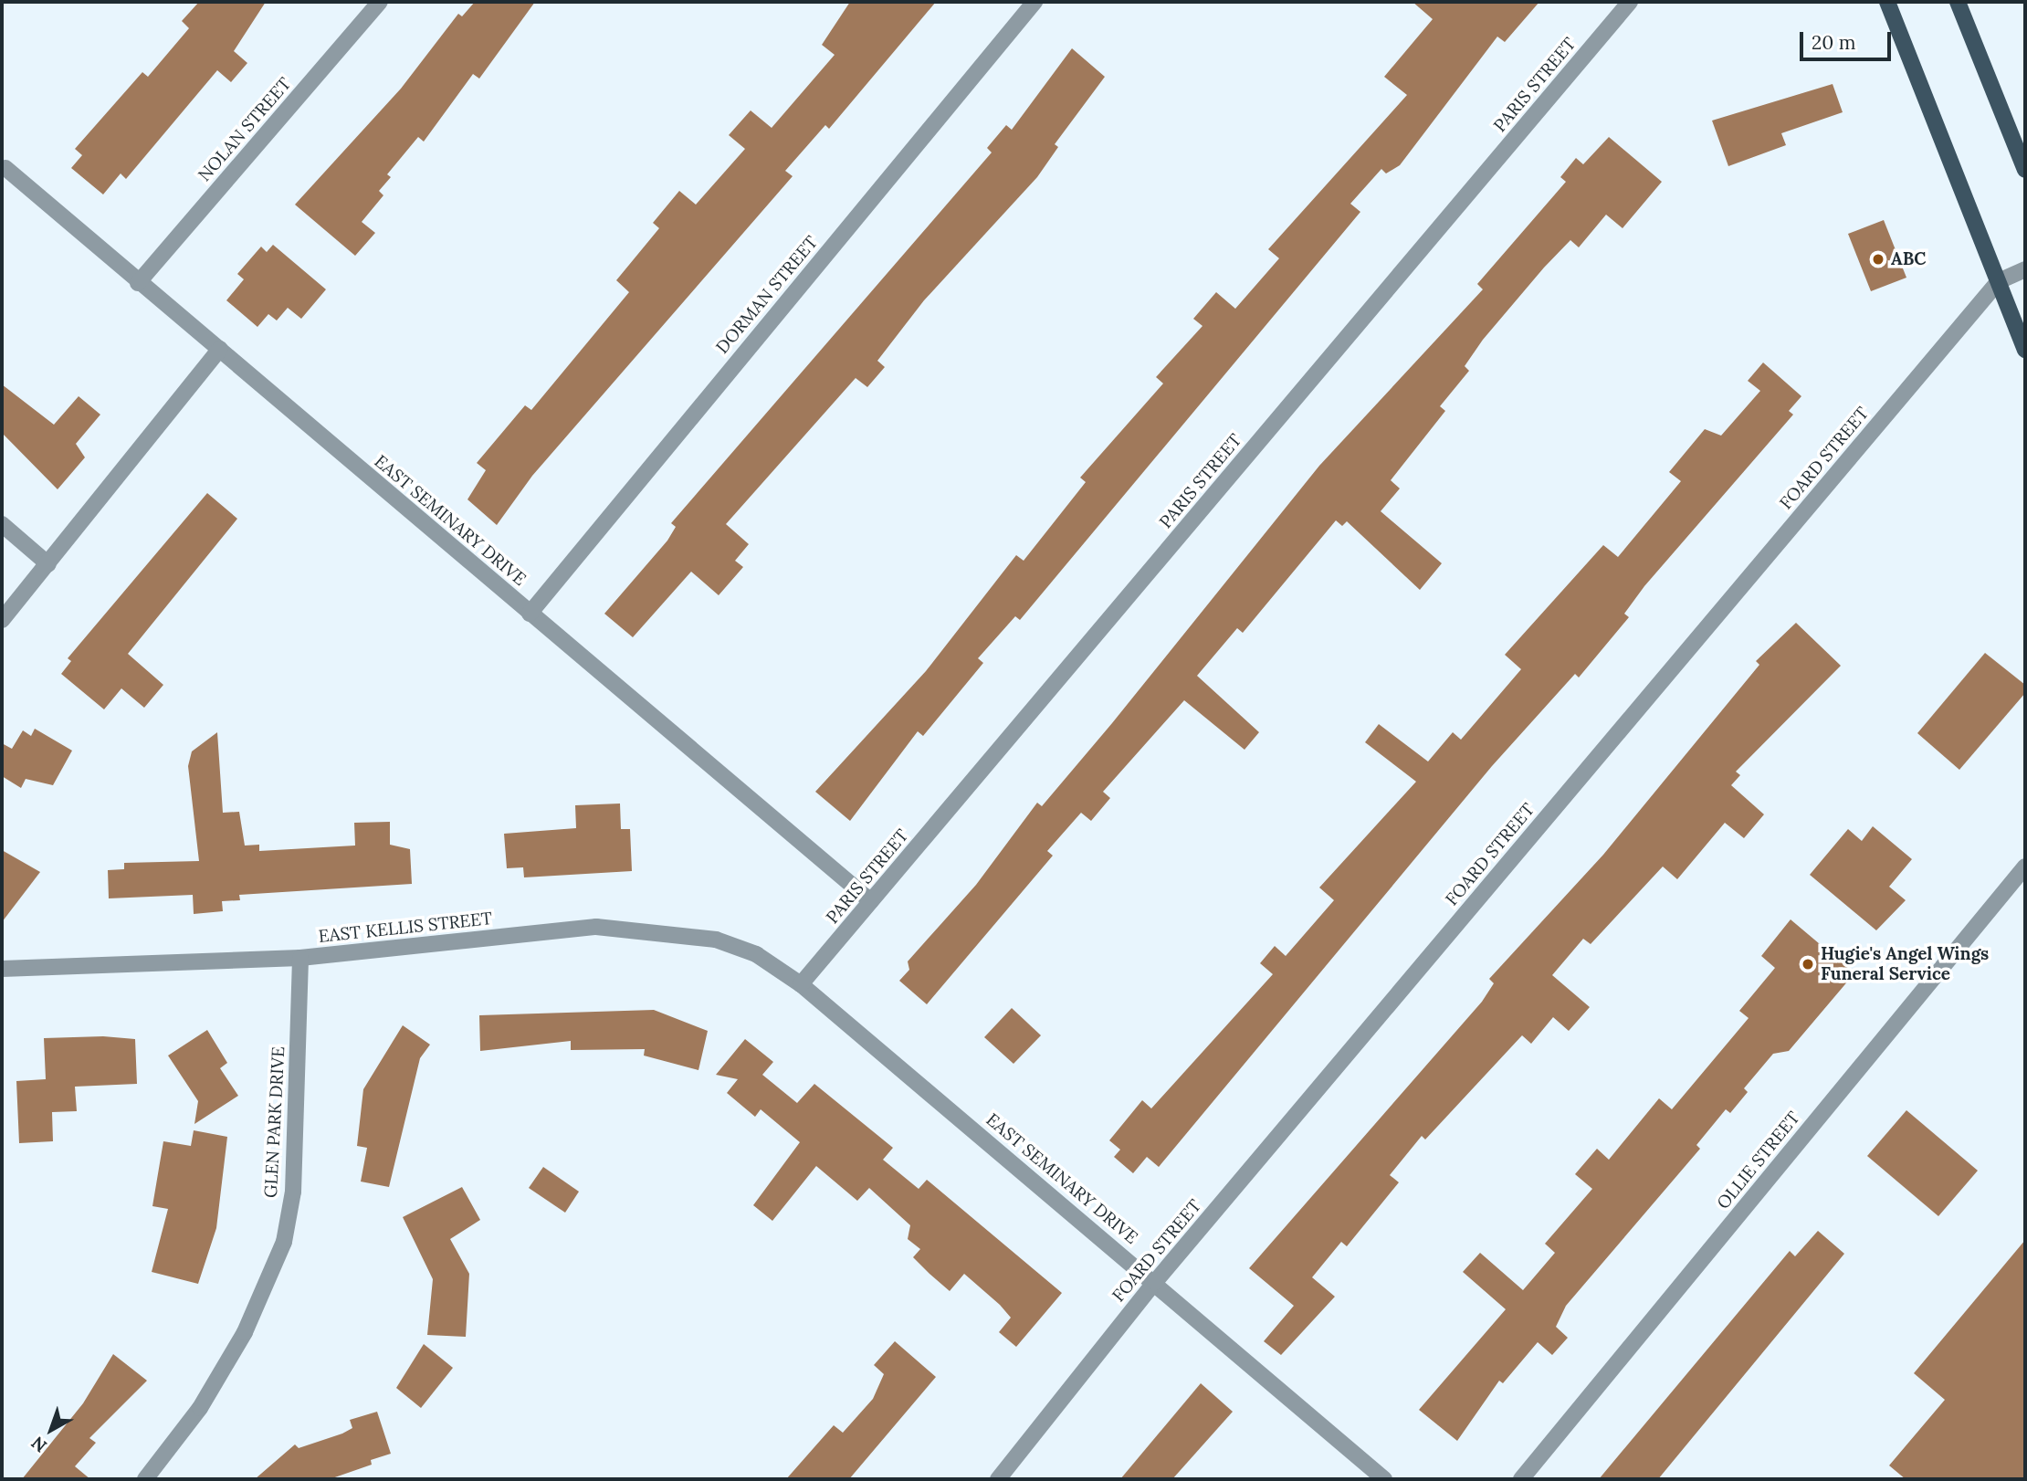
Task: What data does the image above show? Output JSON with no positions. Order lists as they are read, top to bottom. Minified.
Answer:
{"streets":{"street":["PARIS STREET","NOLAN STREET","DORMAN STREET","FOARD STREET","EAST SEMINARY DRIVE","EAST KELLIS STREET","GLEN PARK DRIVE","OLLIE STREET"]},"crossings":[["PARIS STREET","EAST SEMINARY DRIVE"],["PARIS STREET","EAST KELLIS STREET"],["NOLAN STREET","EAST SEMINARY DRIVE"],["DORMAN STREET","EAST SEMINARY DRIVE"],["FOARD STREET","EAST SEMINARY DRIVE"],["EAST SEMINARY DRIVE","EAST KELLIS STREET"],["EAST KELLIS STREET","GLEN PARK DRIVE"]],"places":["ABC","Hugie's Angel Wings Funeral Service"],"scale_bar":"20 m","north":"bottom left"}
